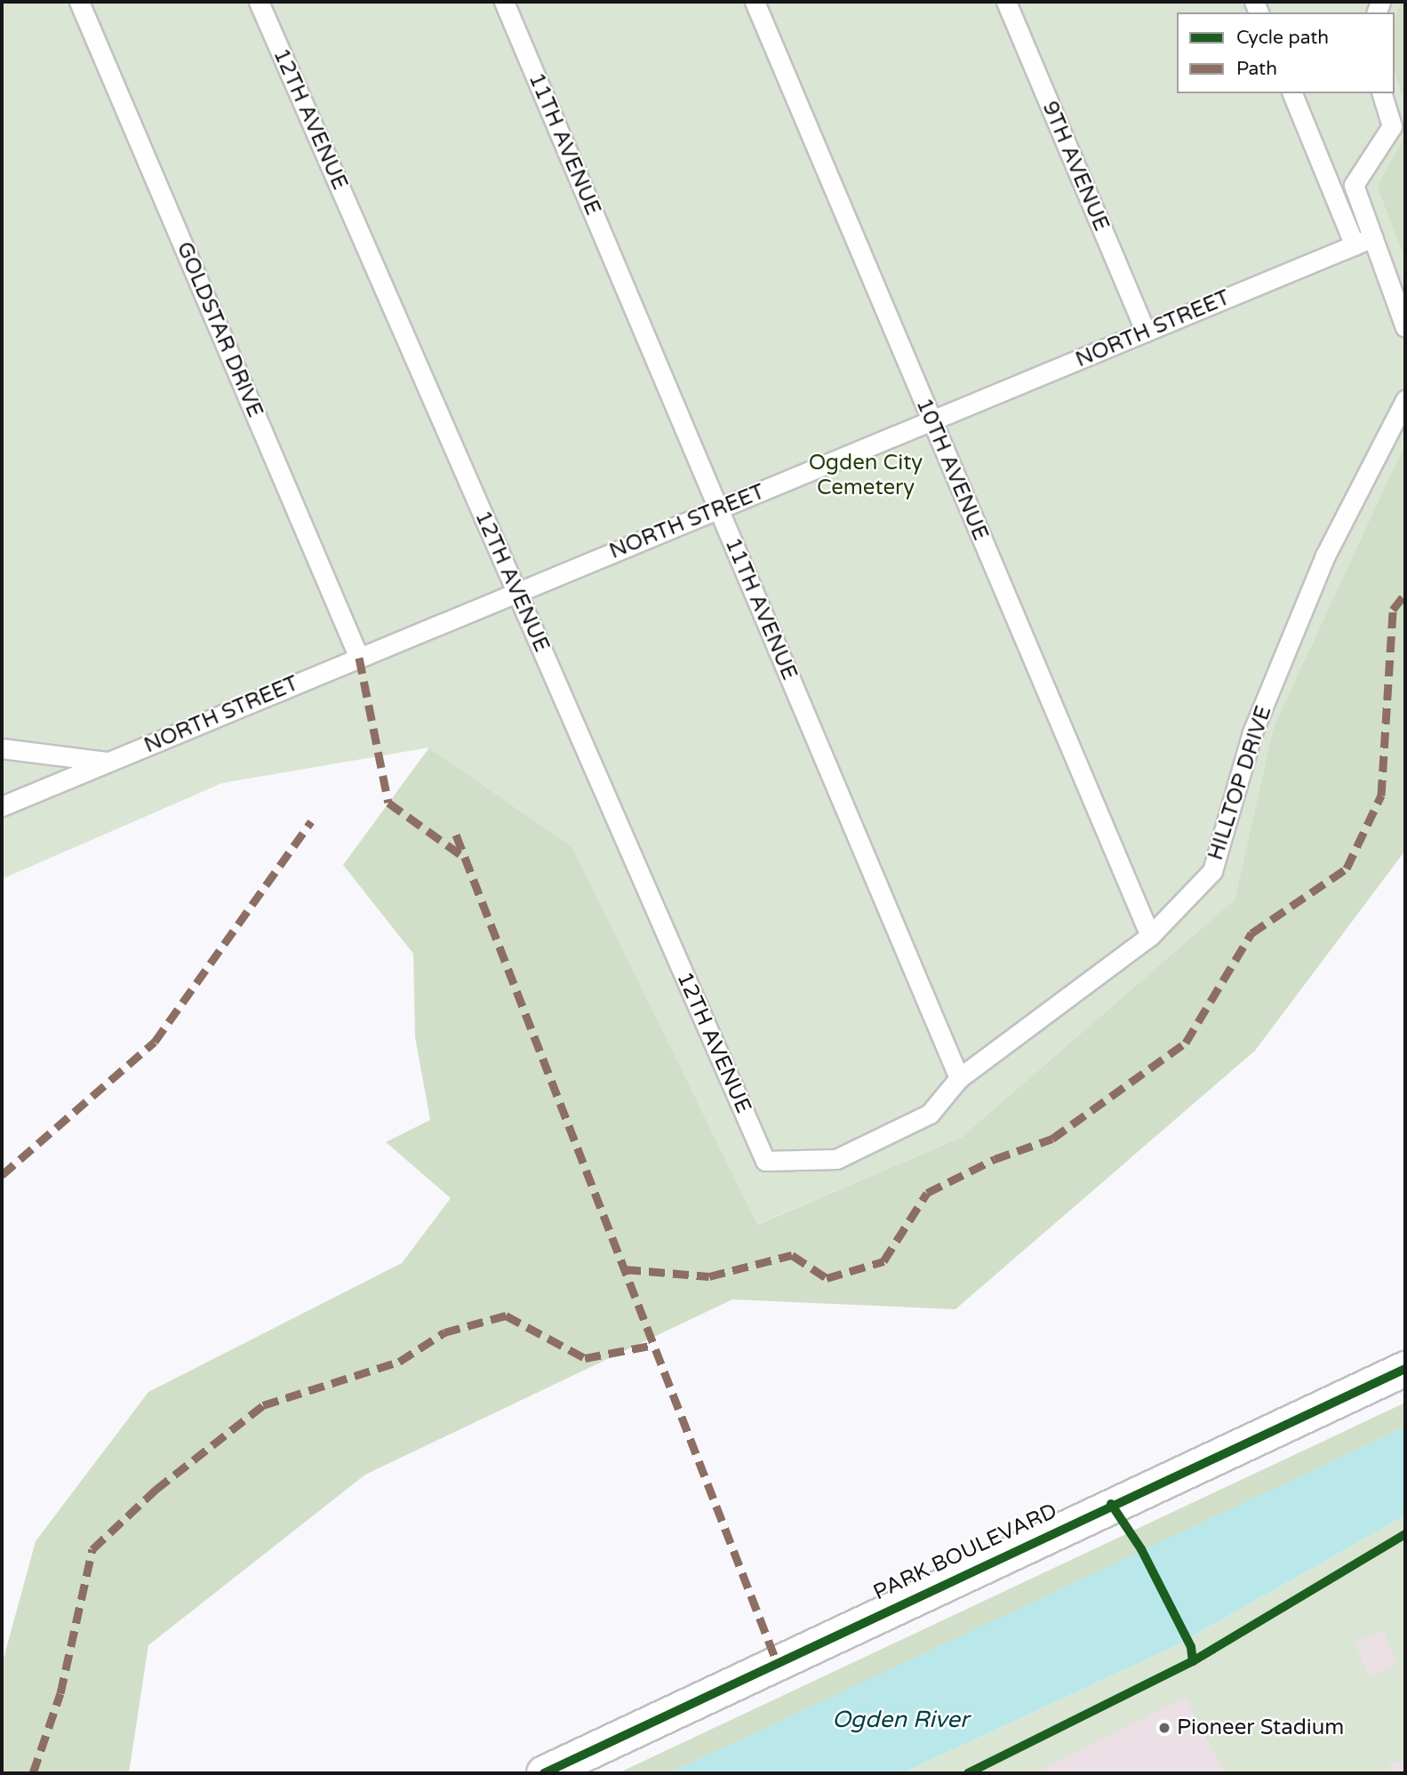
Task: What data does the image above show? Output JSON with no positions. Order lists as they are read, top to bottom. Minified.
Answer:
{"streets":{"street":["PARK BOULEVARD"],"lane":["12TH AVENUE","11TH AVENUE","9TH AVENUE","NORTH STREET","GOLDSTAR DRIVE","10TH AVENUE","HILLTOP DRIVE"]},"crossings":[["12TH AVENUE","NORTH STREET"],["12TH AVENUE","HILLTOP DRIVE"],["11TH AVENUE","NORTH STREET"],["11TH AVENUE","HILLTOP DRIVE"],["9TH AVENUE","NORTH STREET"],["NORTH STREET","GOLDSTAR DRIVE"],["NORTH STREET","10TH AVENUE"],["10TH AVENUE","HILLTOP DRIVE"]],"water":["Ogden River"],"parks":["Ogden City Cemetery"],"places":["Pioneer Stadium"],"legend":["Cycle path","Path"]}
